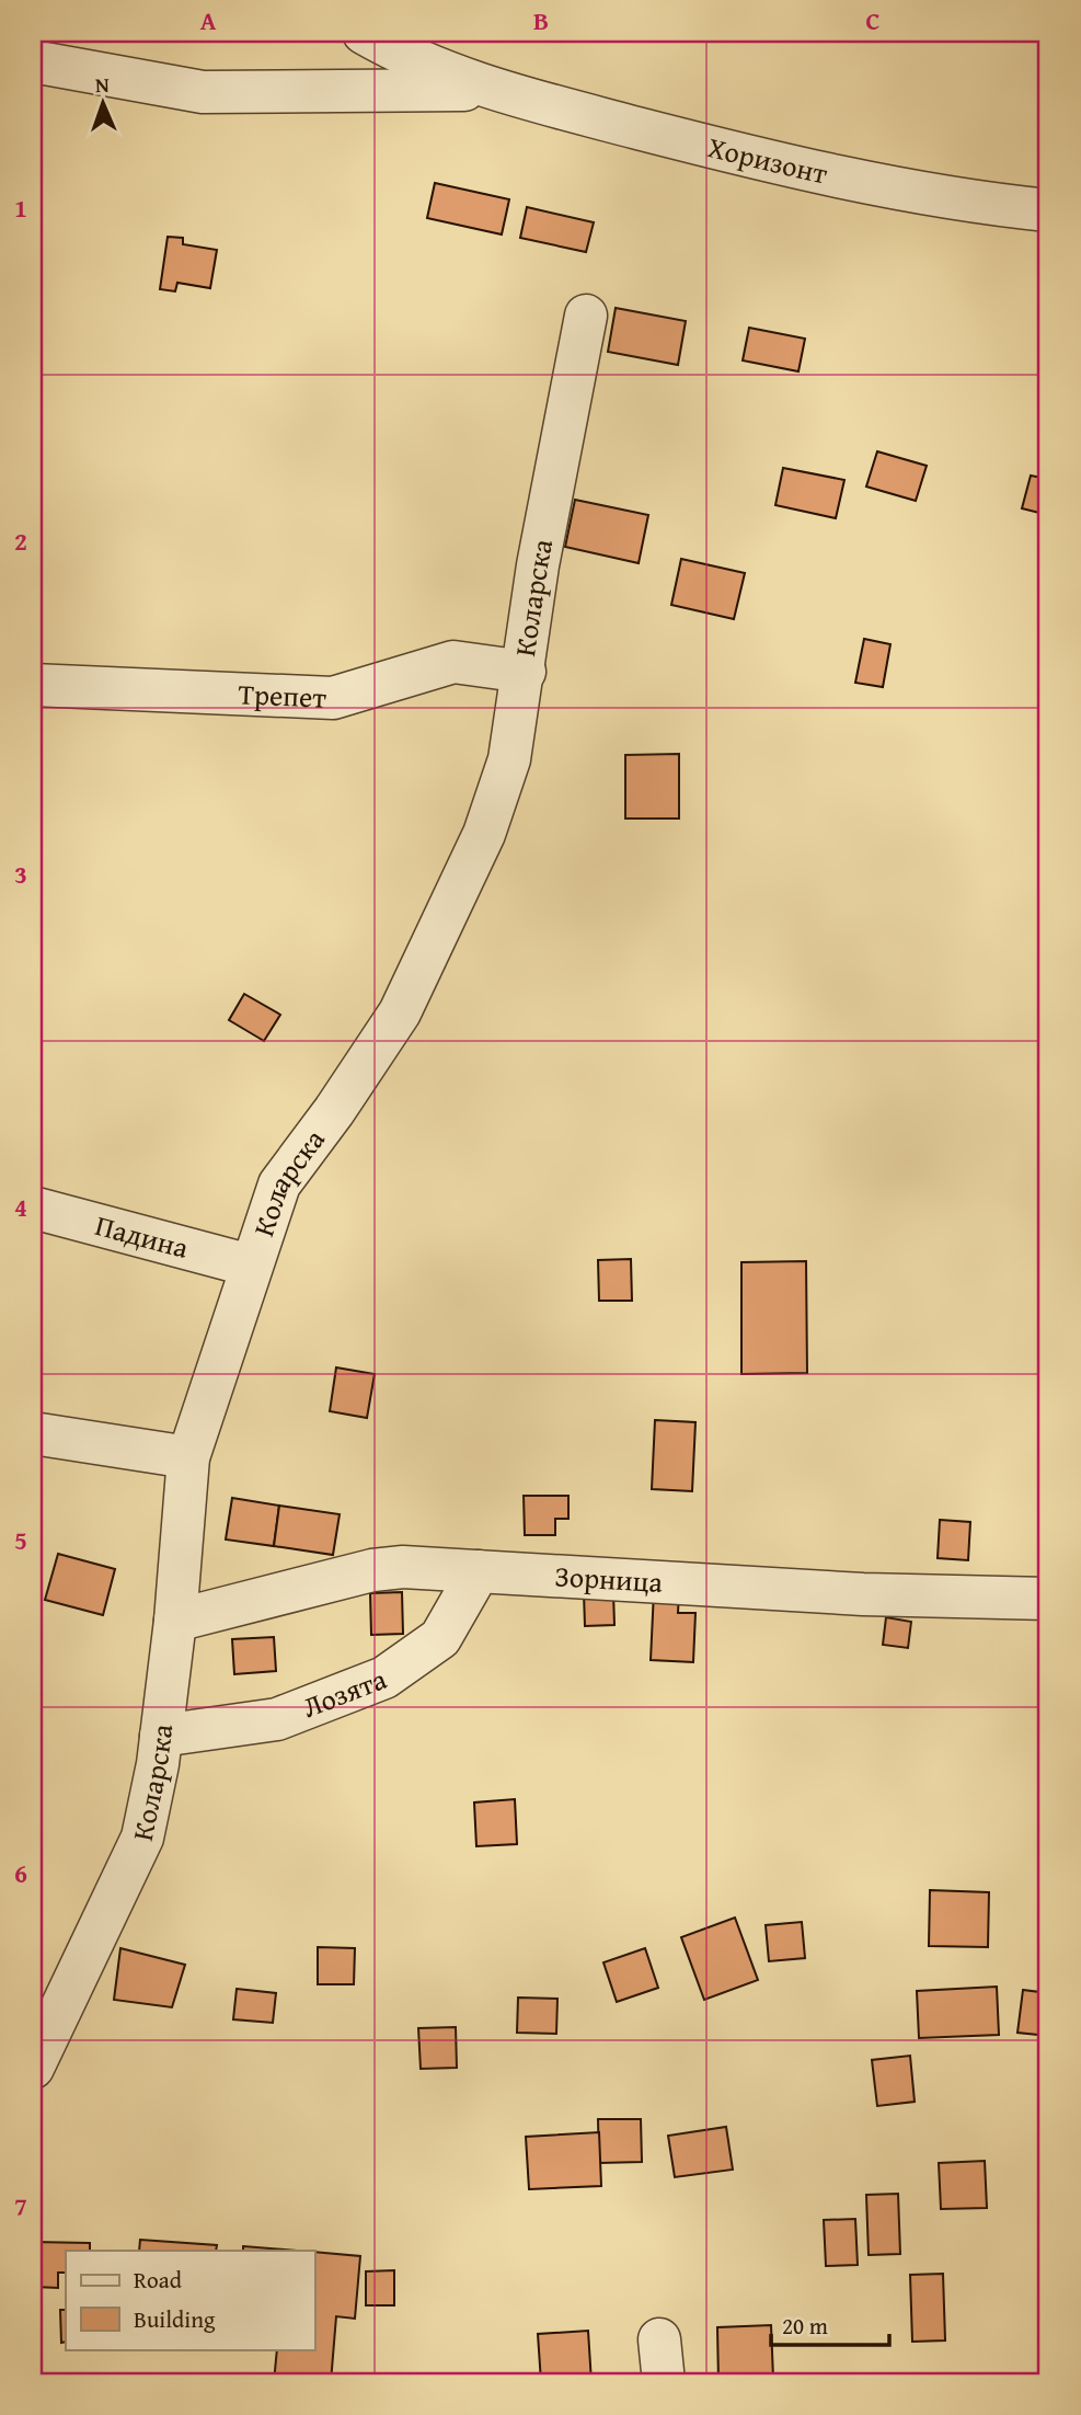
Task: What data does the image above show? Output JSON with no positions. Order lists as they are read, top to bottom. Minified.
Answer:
{"streets":{"street":["Хоризонт","Коларска","Трепет","Падина","Зорница","Лозята"]},"crossings":[["Коларска","Трепет"],["Коларска","Падина"],["Коларска","Зорница"],["Коларска","Лозята"],["Зорница","Лозята"]],"legend":["Road","Building"],"scale_bar":"20 m","north":"top","grid":{"columns":["A","B","C"],"rows":["1","2","3","4","5","6","7"]}}
